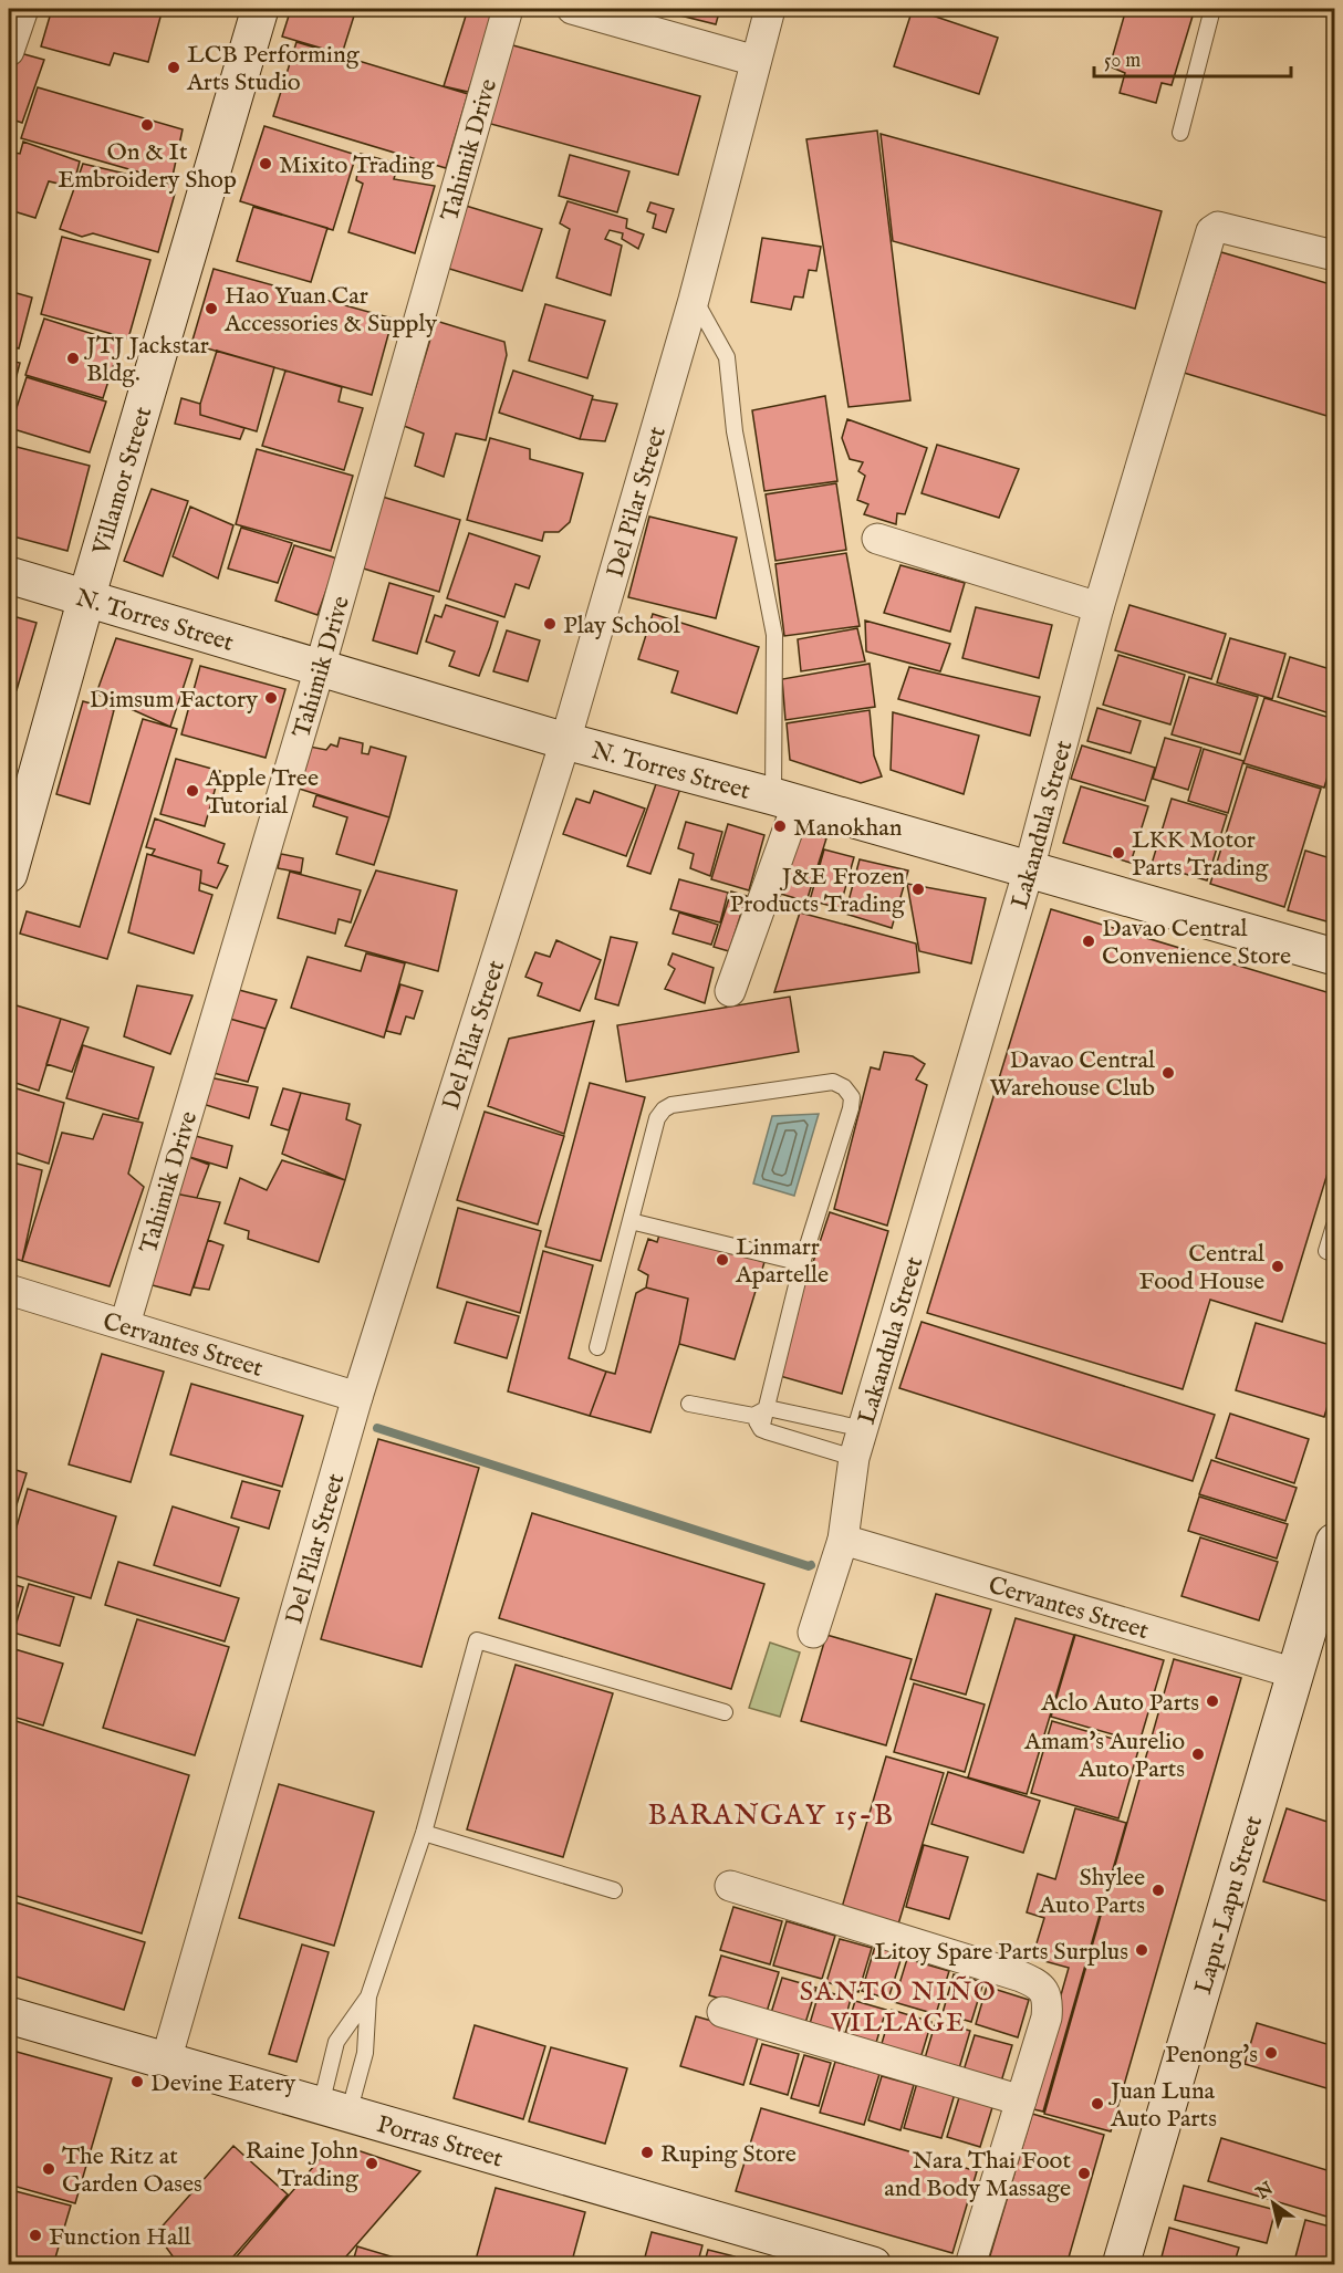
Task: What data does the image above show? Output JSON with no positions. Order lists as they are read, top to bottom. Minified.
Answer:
{"streets":{"street":["Tahimik Drive","Villamor Street","Del Pilar Street","N. Torres Street","Lakandula Street","Cervantes Street","Lapu-Lapu Street","Porras Street"]},"crossings":[["Tahimik Drive","N. Torres Street"],["Tahimik Drive","Cervantes Street"],["Villamor Street","N. Torres Street"],["Del Pilar Street","N. Torres Street"],["Del Pilar Street","Cervantes Street"],["Del Pilar Street","Porras Street"],["N. Torres Street","Lakandula Street"],["Lakandula Street","Cervantes Street"],["Cervantes Street","Lapu-Lapu Street"]],"districts":["BARANGAY 15-B","SANTO NIÑO VILLAGE"],"places":["LCB Performing Arts Studio","On & It Embroidery Shop","Mixito Trading","Hao Yuan Car Accessories & Supply","JTJ Jackstar Bldg.","Play School","Dimsum Factory","Apple Tree Tutorial","Manokhan","LKK Motor Parts Trading","J&E Frozen Products Trading","Davao Central Convenience Store","Davao Central Warehouse Club","Linmarr Apartelle","Central Food House","Aclo Auto Parts","Amam's Aurelio Auto Parts","Shylee Auto Parts","Litoy Spare Parts Surplus","Penong's","Devine Eatery","Juan Luna Auto Parts","Ruping Store","Raine John Trading","The Ritz at Garden Oases","Nara Thai Foot and Body Massage","Function Hall"],"scale_bar":"50 m","north":"top left"}
